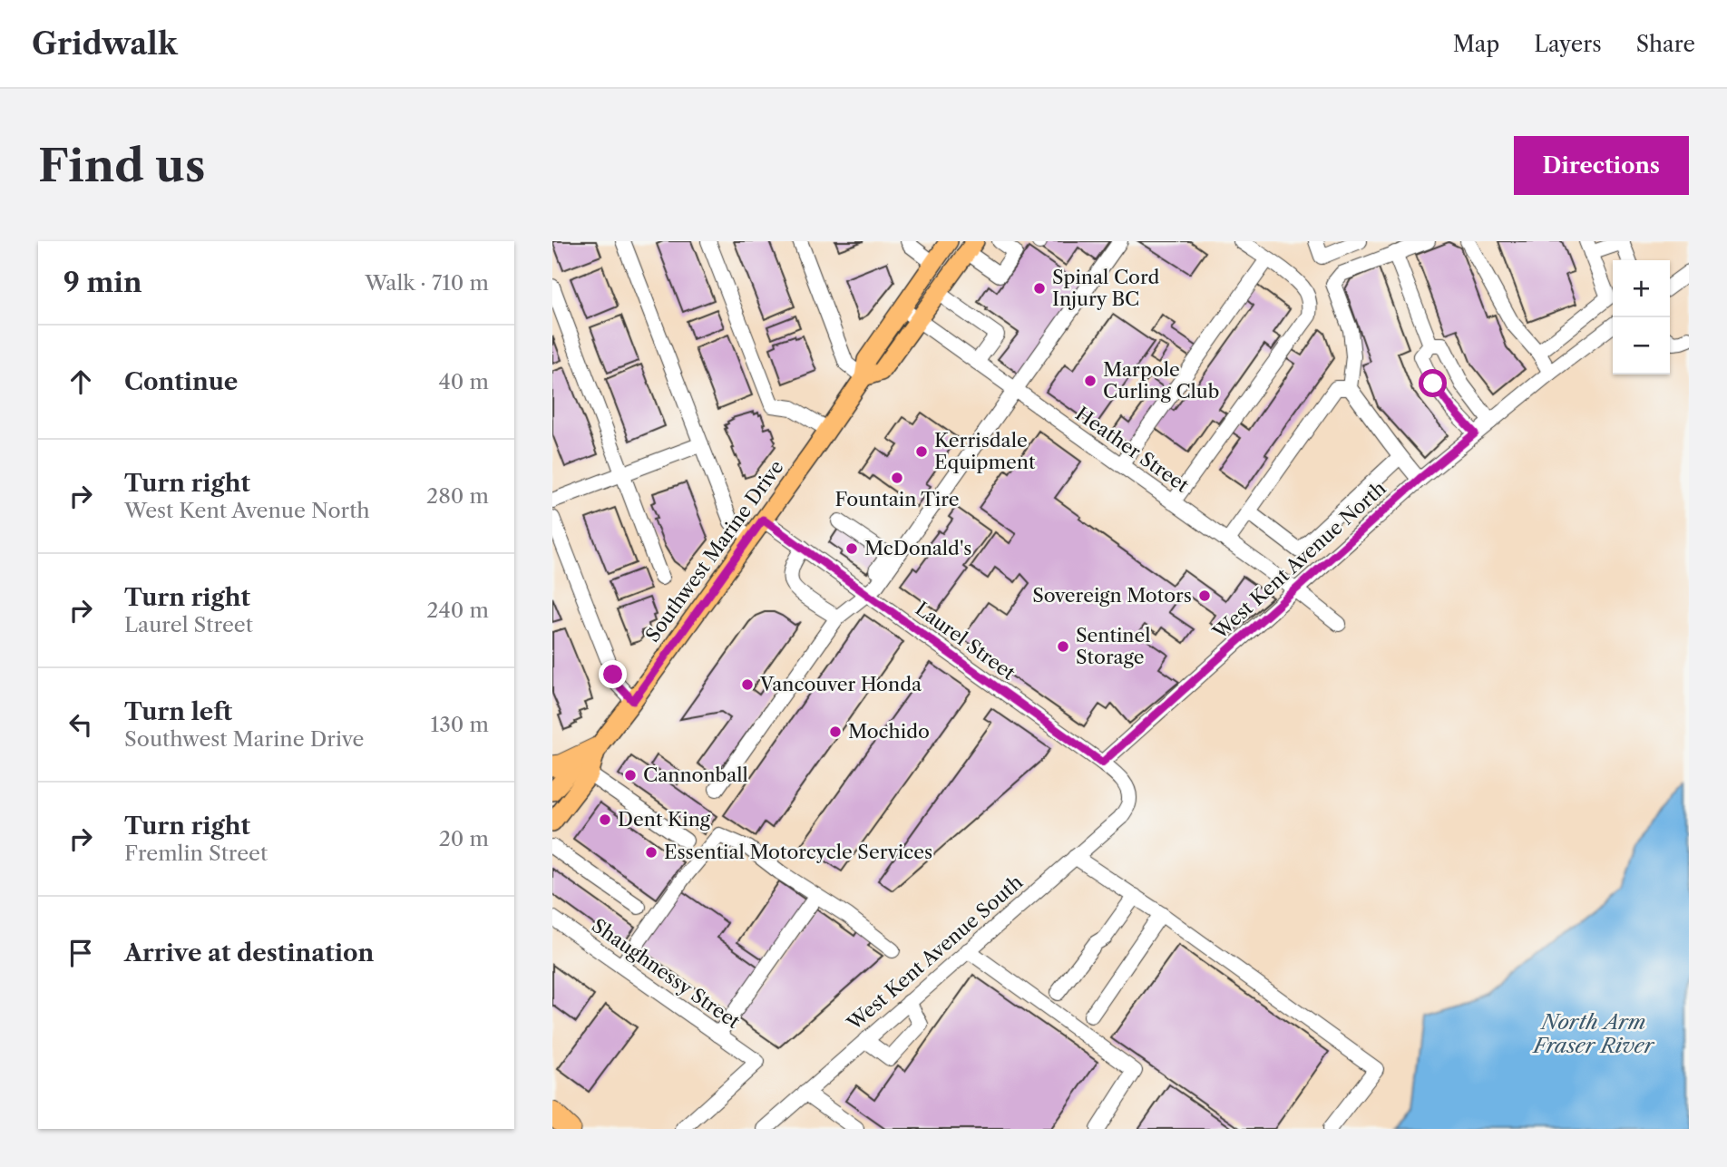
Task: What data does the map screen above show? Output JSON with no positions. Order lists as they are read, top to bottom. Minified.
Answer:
{"streets":{"main road":["Southwest Marine Drive"],"street":["Heather Street","West Kent Avenue North","Laurel Street","West Kent Avenue South","Shaughnessy Street"]},"crossings":[["Heather Street","Southwest Marine Drive"],["Heather Street","West Kent Avenue North"],["Southwest Marine Drive","Laurel Street"],["West Kent Avenue North","Laurel Street"],["Laurel Street","West Kent Avenue South"]],"water":["North Arm Fraser River"],"places":["Spinal Cord Injury BC","Marpole Curling Club","Kerrisdale Equipment","Fountain Tire","McDonald's","Sovereign Motors","Sentinel Storage","Vancouver Honda","Mochido","Cannonball","Dent King","Essential Motorcycle Services"],"page":{"header":"Gridwalk","nav":["Map","Layers","Share"],"buttons":"Directions","title":"Find us","heading":["9 min","Walk · 710 m"],"map_buttons":["+","−"],"list":[["Continue","40 m"],["Turn right","West Kent Avenue North","280 m"],["Turn right","Laurel Street","240 m"],["Turn left","Southwest Marine Drive","130 m"],["Turn right","Fremlin Street","20 m"],"Arrive at destination"]}}
